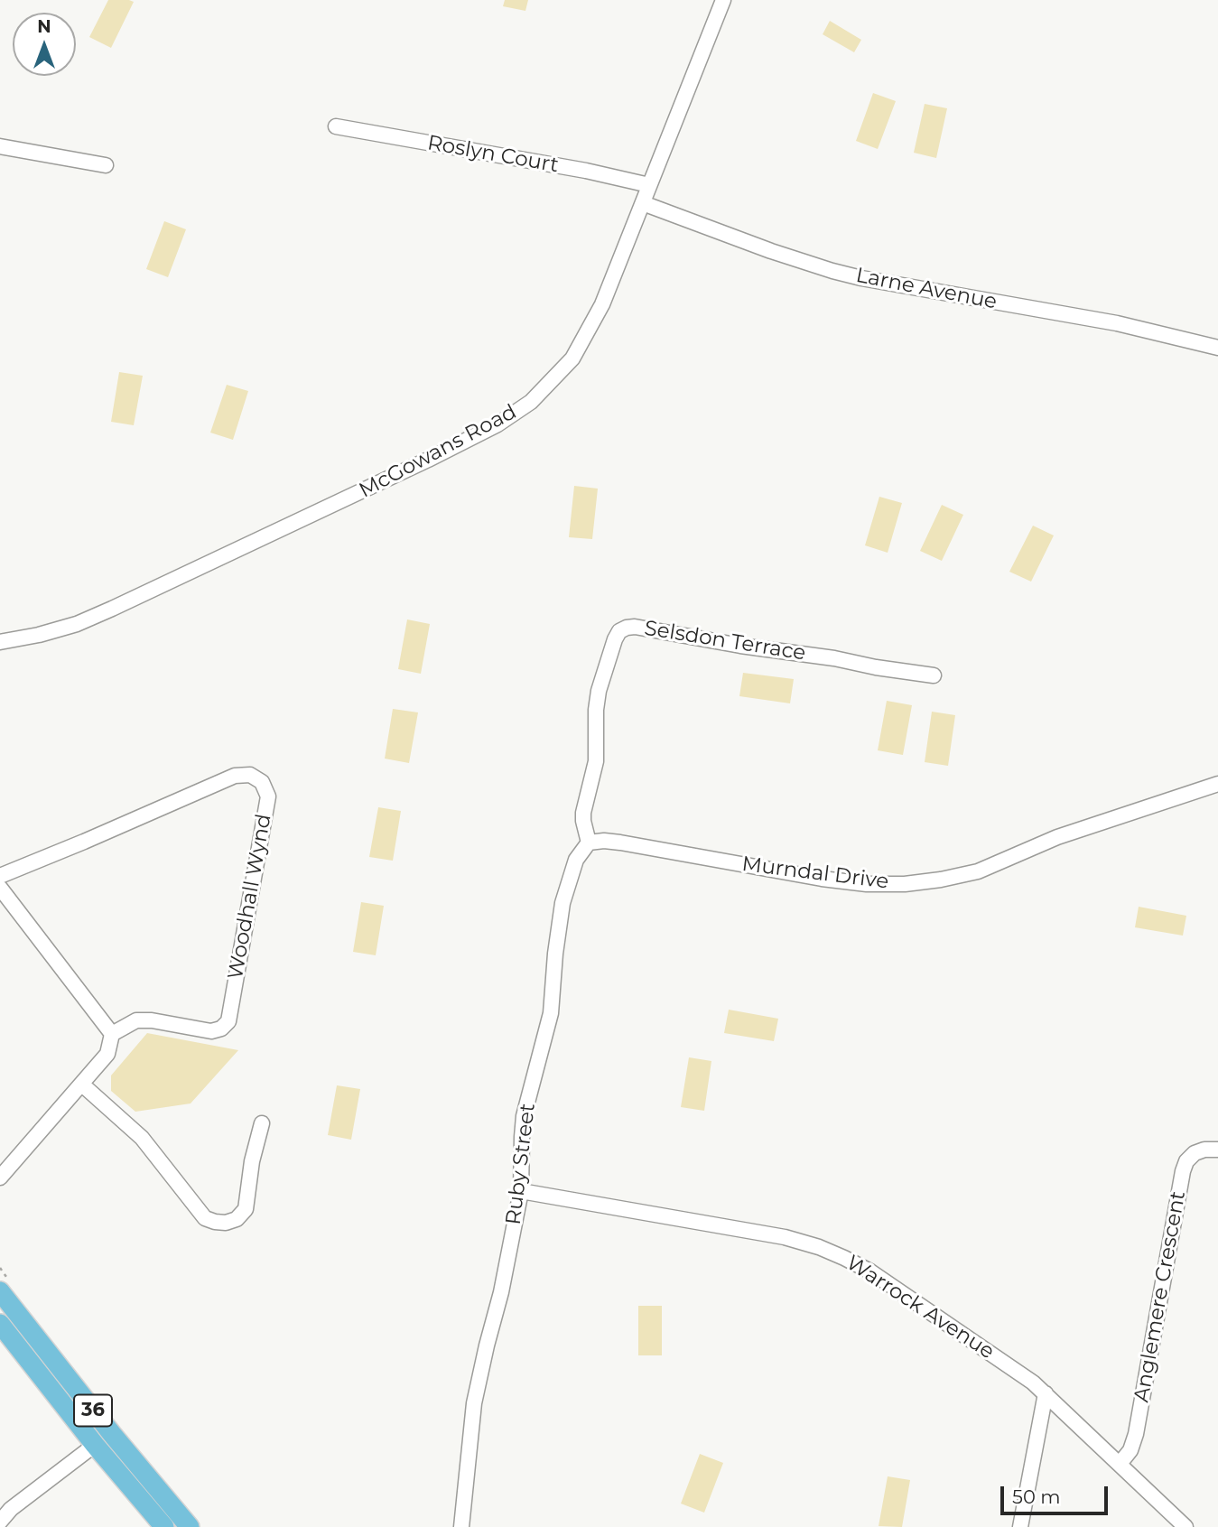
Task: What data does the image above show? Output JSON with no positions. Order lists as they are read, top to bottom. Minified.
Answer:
{"streets":{"main road":["36"],"street":["Roslyn Court","Larne Avenue","McGowans Road","Selsdon Terrace","Murndal Drive","Woodhall Wynd","Ruby Street","Anglemere Crescent","Warrock Avenue"]},"crossings":[["Roslyn Court","McGowans Road"],["Larne Avenue","McGowans Road"],["Selsdon Terrace","Murndal Drive"],["Selsdon Terrace","Ruby Street"],["Murndal Drive","Ruby Street"],["Ruby Street","Warrock Avenue"],["Anglemere Crescent","Warrock Avenue"]],"scale_bar":"50 m","north":"top"}
